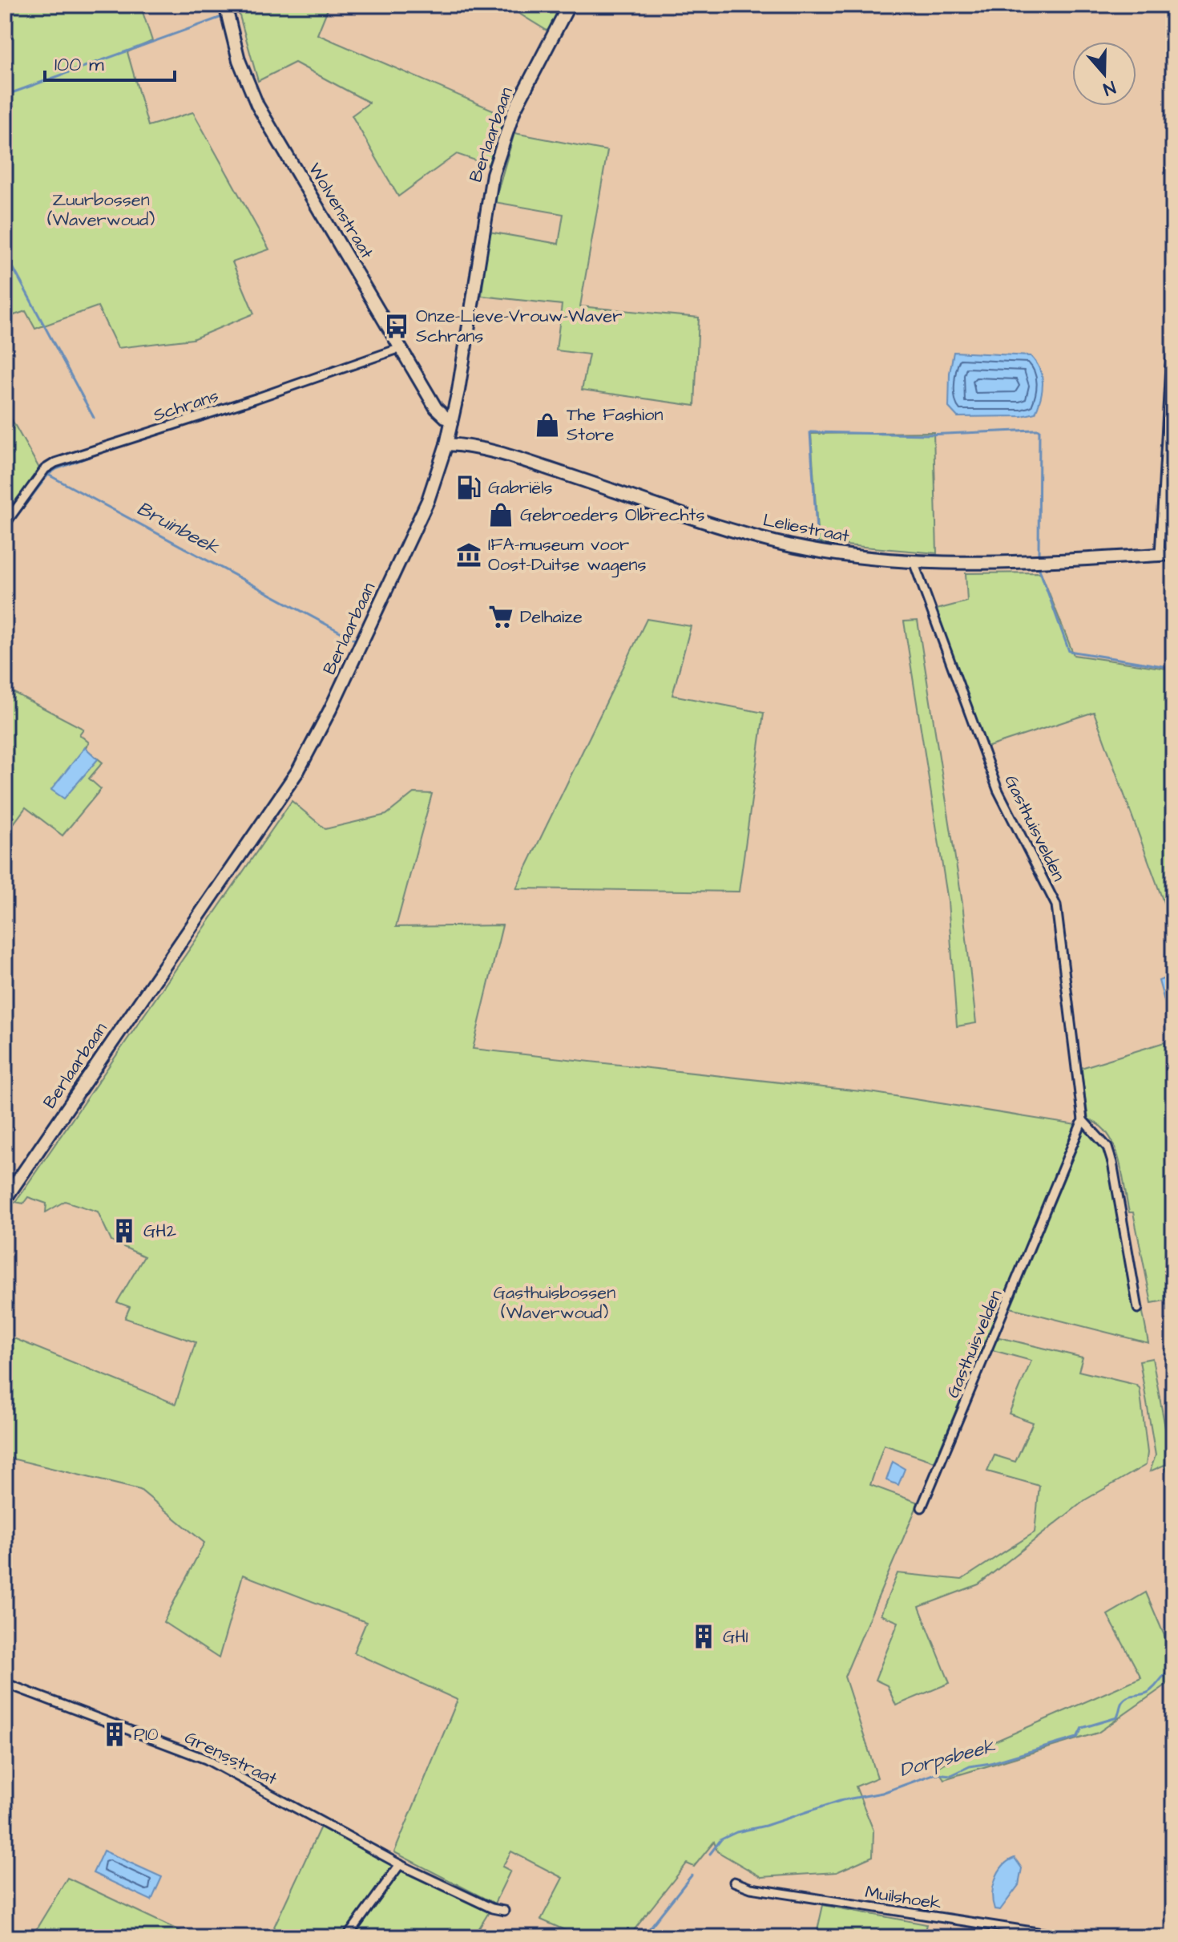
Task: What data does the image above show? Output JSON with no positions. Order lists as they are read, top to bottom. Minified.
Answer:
{"streets":{"street":["Berlaarbaan","Wolvenstraat","Schrans","Leliestraat","Gasthuisvelden","Grensstraat","Muilshoek"]},"crossings":[["Berlaarbaan","Wolvenstraat"],["Berlaarbaan","Leliestraat"],["Wolvenstraat","Schrans"],["Leliestraat","Gasthuisvelden"]],"water":["Bruinbeek","Dorpsbeek"],"parks":["Zuurbossen (Waverwoud)","Gasthuisbossen (Waverwoud)"],"places":{"bus stop":["Onze-Lieve-Vrouw-Waver Schrans"],"shop":["The Fashion Store","Gebroeders Olbrechts"],"fuel station":["Gabriëls"],"museum":["IFA-museum voor Oost-Duitse wagens"],"supermarket":["Delhaize"],"building":["GH2","GH1","P10"]},"scale_bar":"100 m","north":"bottom"}
